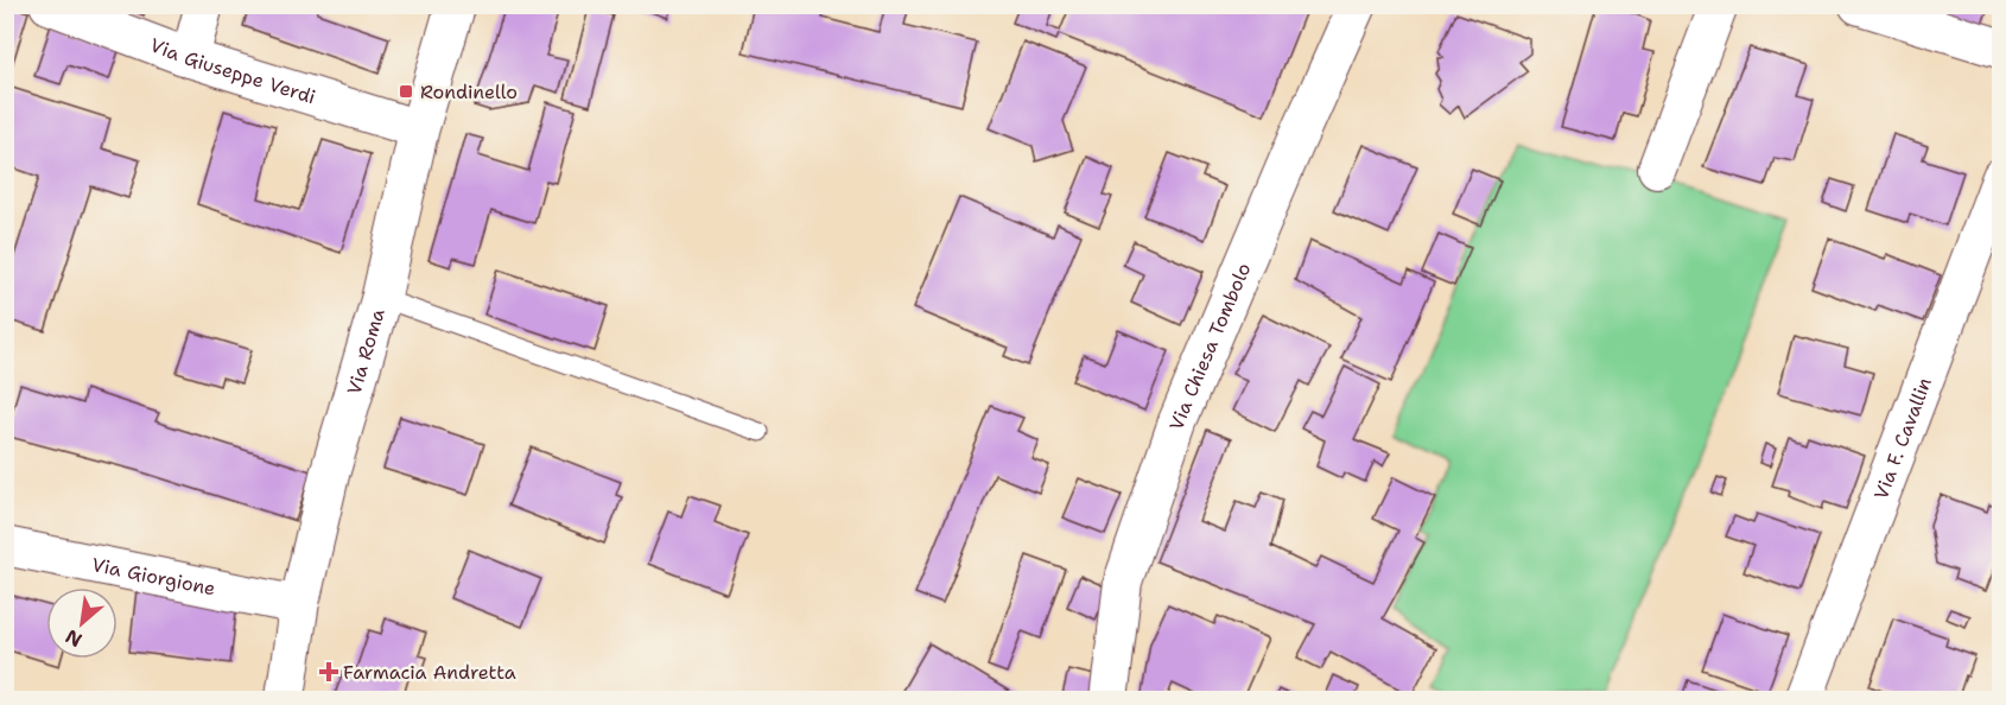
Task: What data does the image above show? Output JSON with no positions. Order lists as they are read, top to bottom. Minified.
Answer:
{"streets":{"main road":["Via Roma"],"street":["Via Giuseppe Verdi","Via Chiesa Tombolo","Via F. Cavallin","Via Giorgione"]},"crossings":[["Via Giuseppe Verdi","Via Roma"],["Via Roma","Via Giorgione"]],"places":{"transit":["Rondinello"],"health":["Farmacia Andretta"]},"north":"bottom left"}
